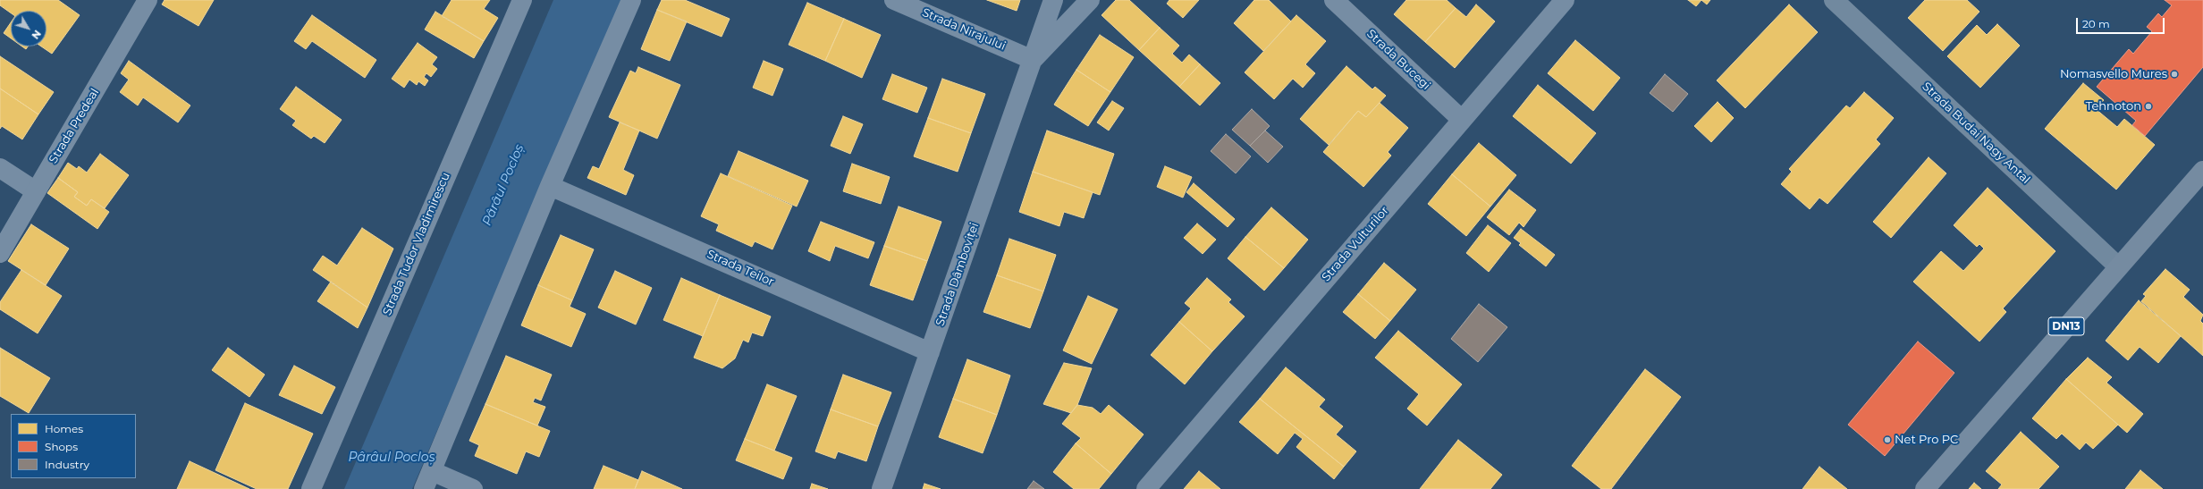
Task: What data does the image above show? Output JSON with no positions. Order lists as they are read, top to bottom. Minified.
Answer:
{"streets":{"main road":["Strada Budai Nagy Antal","DN13"],"street":["Strada Nirajului","Strada Bucegi","Strada Predeal","Strada Tudor Vladimirescu","Strada Vulturilor","Strada Teilor","Strada Dâmboviței"]},"crossings":[["Strada Nirajului","Strada Dâmboviței"],["Strada Bucegi","Strada Vulturilor"],["Strada Budai Nagy Antal","DN13"],["Strada Teilor","Strada Dâmboviței"]],"water":["Pârâul Pocloș"],"places":["Nomasvello Mures","Tehnoton","Net Pro PC"],"legend":["Homes","Shops","Industry"],"scale_bar":"20 m","north":"bottom right"}
